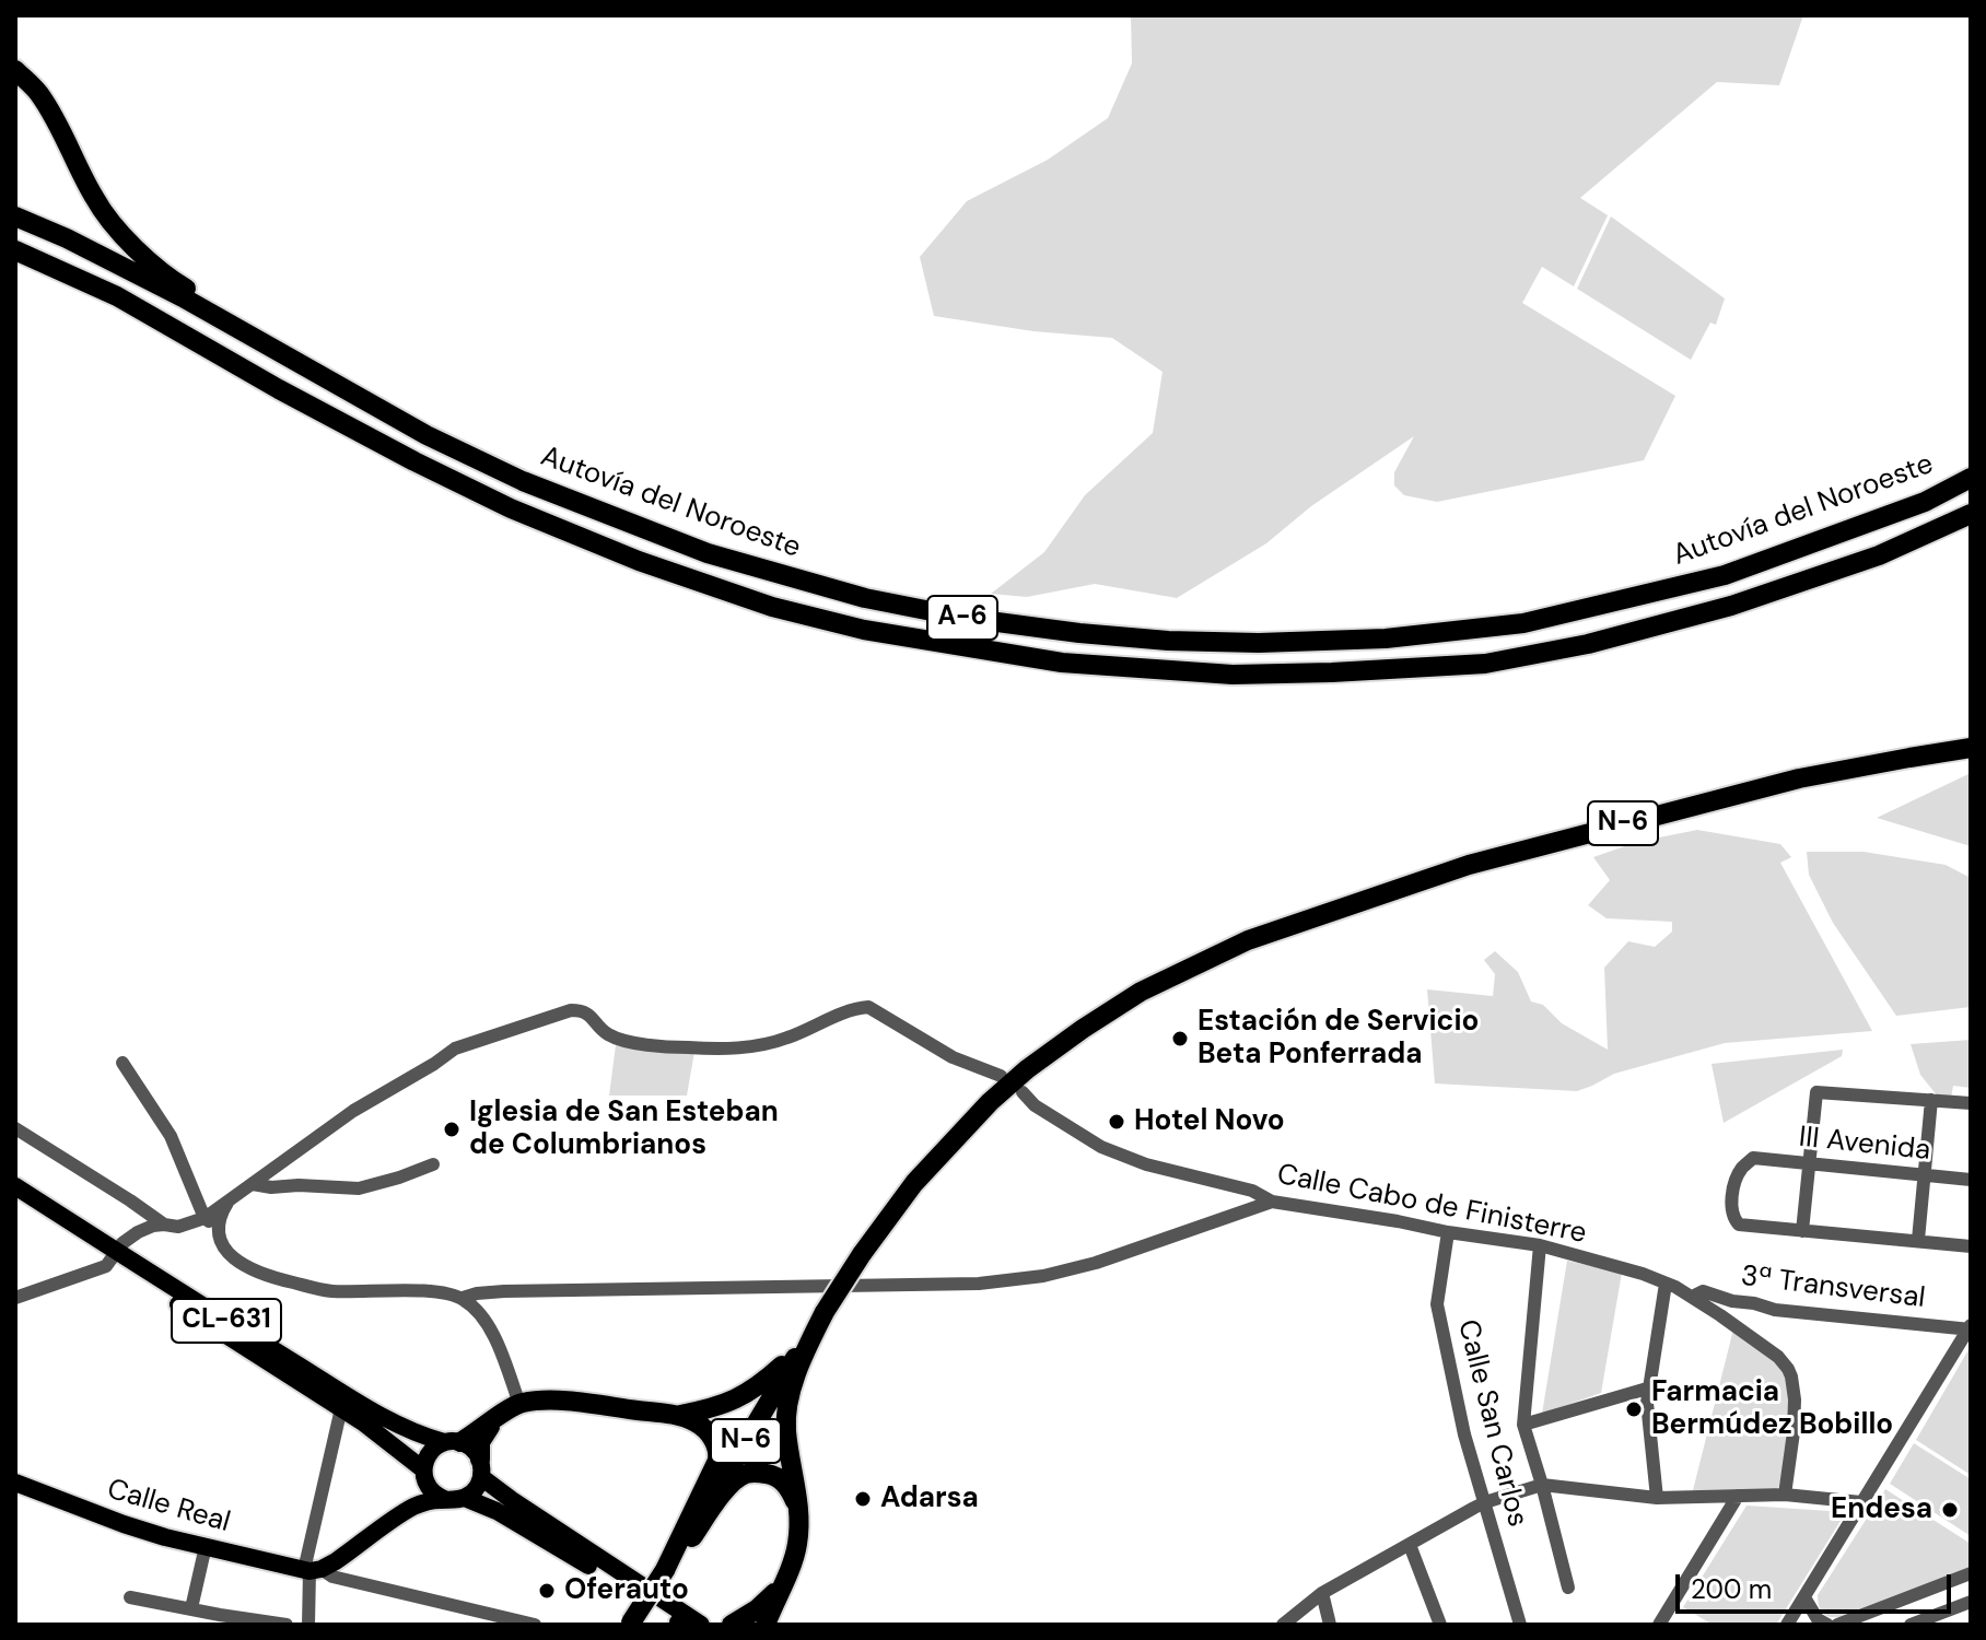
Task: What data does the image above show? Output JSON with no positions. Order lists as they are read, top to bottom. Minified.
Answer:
{"streets":{"highway":["Autovía del Noroeste","A-6","N-6"],"main road":["CL-631","Calle Real"],"street":["III Avenida","Calle Cabo de Finisterre","3ª Transversal","Calle San Carlos"]},"crossings":[["Calle Cabo de Finisterre","3ª Transversal"],["Calle Cabo de Finisterre","Calle San Carlos"]],"places":["Estación de Servicio Beta Ponferrada","Hotel Novo","Iglesia de San Esteban de Columbrianos","Farmacia Bermúdez Bobillo","Adarsa","Endesa","Oferauto"],"scale_bar":"200 m"}
